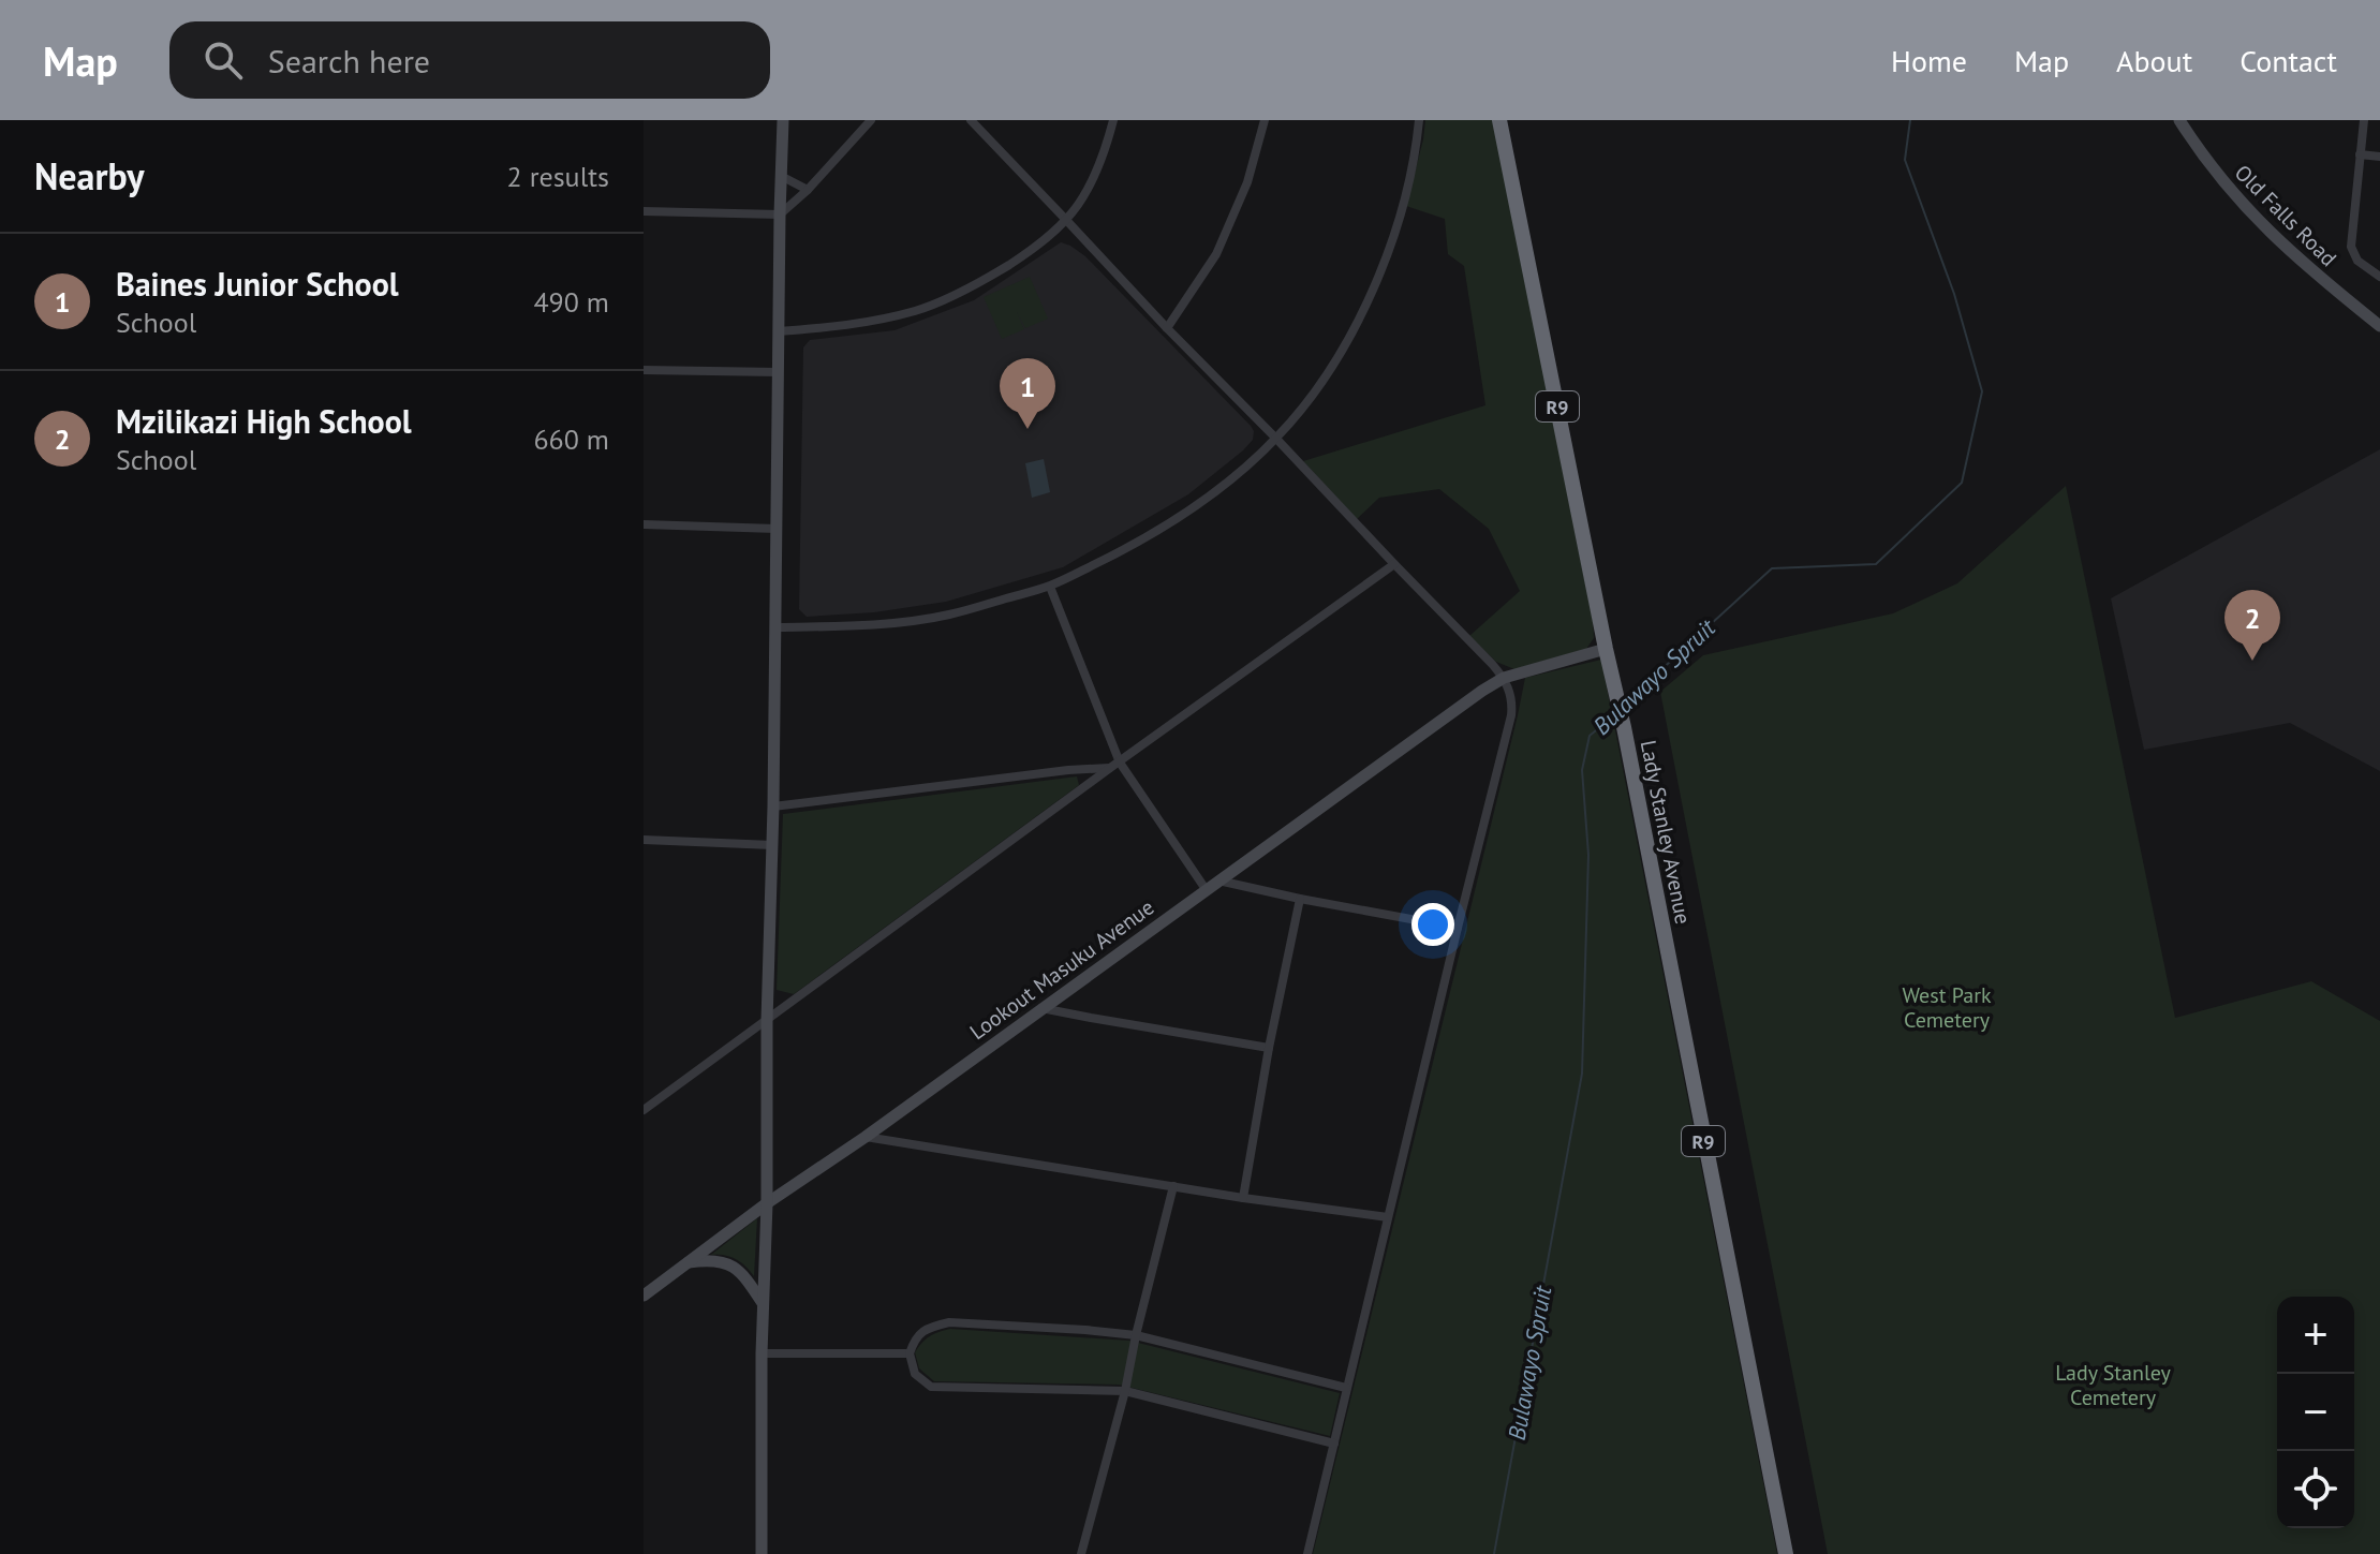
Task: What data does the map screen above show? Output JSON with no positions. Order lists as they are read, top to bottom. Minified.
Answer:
{"streets":{"highway":["R9","Lady Stanley Avenue"],"street":["Old Falls Road","Lookout Masuku Avenue"]},"crossings":[["Lady Stanley Avenue","Lookout Masuku Avenue"]],"water":["Bulawayo Spruit"],"parks":["West Park Cemetery","Lady Stanley Cemetery"],"page":{"header":"Map","search":"Search here","nav":["Home","Map","About","Contact"],"heading":["Nearby","2 results"],"list":[{"mark":"1","name":"Baines Junior School","note":"School","value":"490 m"},{"mark":"2","name":"Mzilikazi High School","note":"School","value":"660 m"}],"pins":["1","2"],"map_buttons":["+","−"]}}
